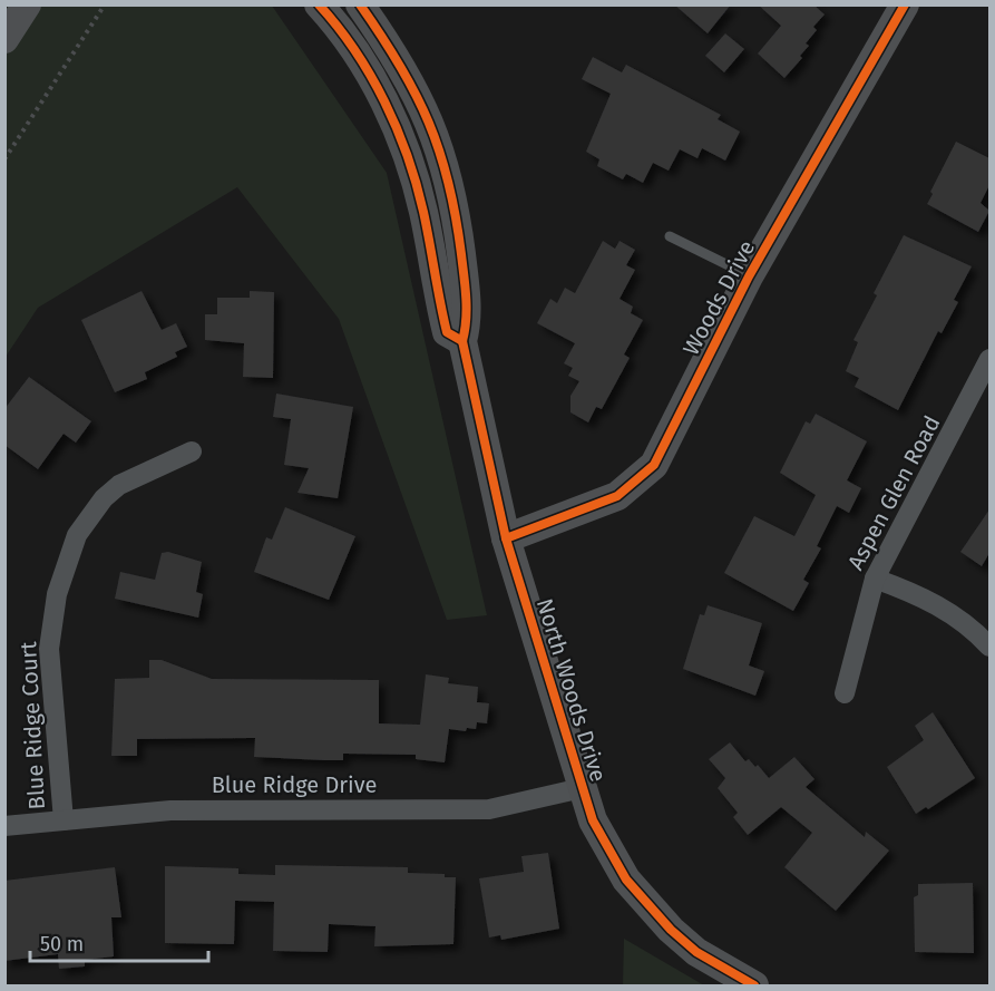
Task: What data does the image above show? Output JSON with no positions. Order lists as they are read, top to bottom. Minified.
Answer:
{"streets":{"street":["Woods Drive","Aspen Glen Road","North Woods Drive","Blue Ridge Court","Blue Ridge Drive"]},"crossings":[["Woods Drive","North Woods Drive"],["North Woods Drive","Blue Ridge Drive"],["Blue Ridge Court","Blue Ridge Drive"]],"scale_bar":"50 m"}
